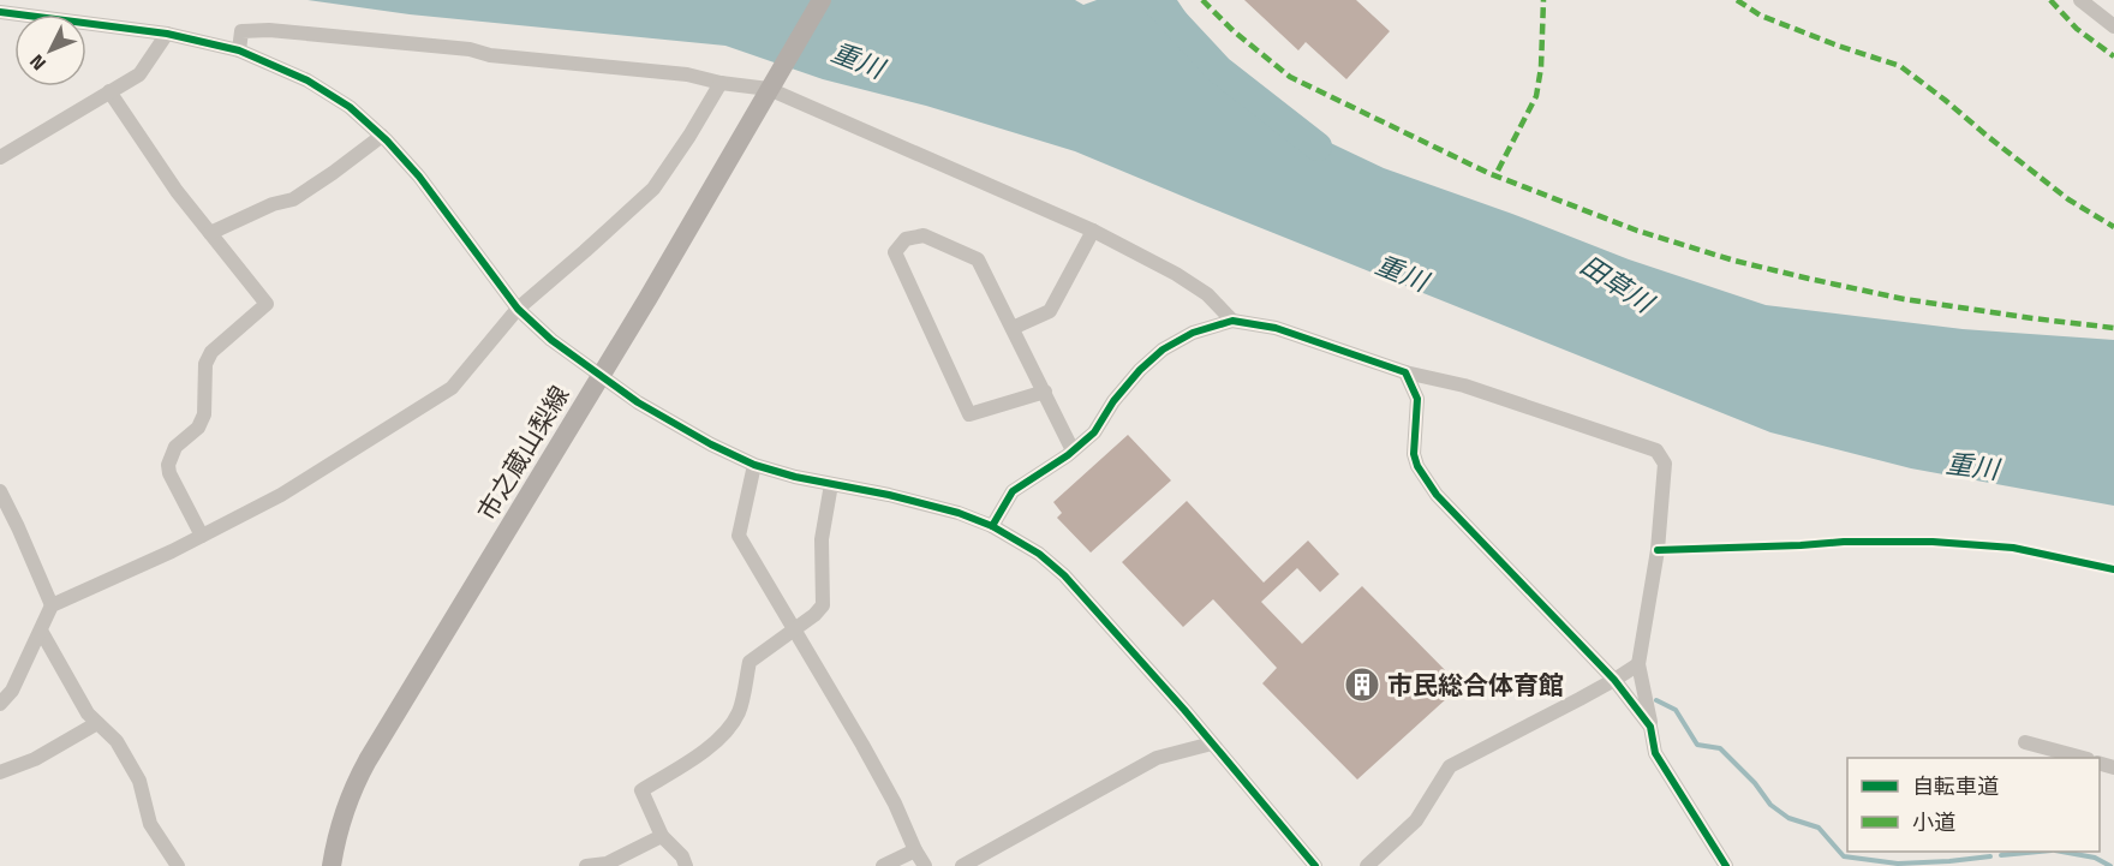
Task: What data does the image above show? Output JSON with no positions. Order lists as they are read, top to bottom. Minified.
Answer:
{"streets":{"main road":["市之蔵山梨線"]},"water":["重川","田草川"],"places":{"building":["市民総合体育館"]},"legend":["自転車道","小道"],"north":"bottom left"}
